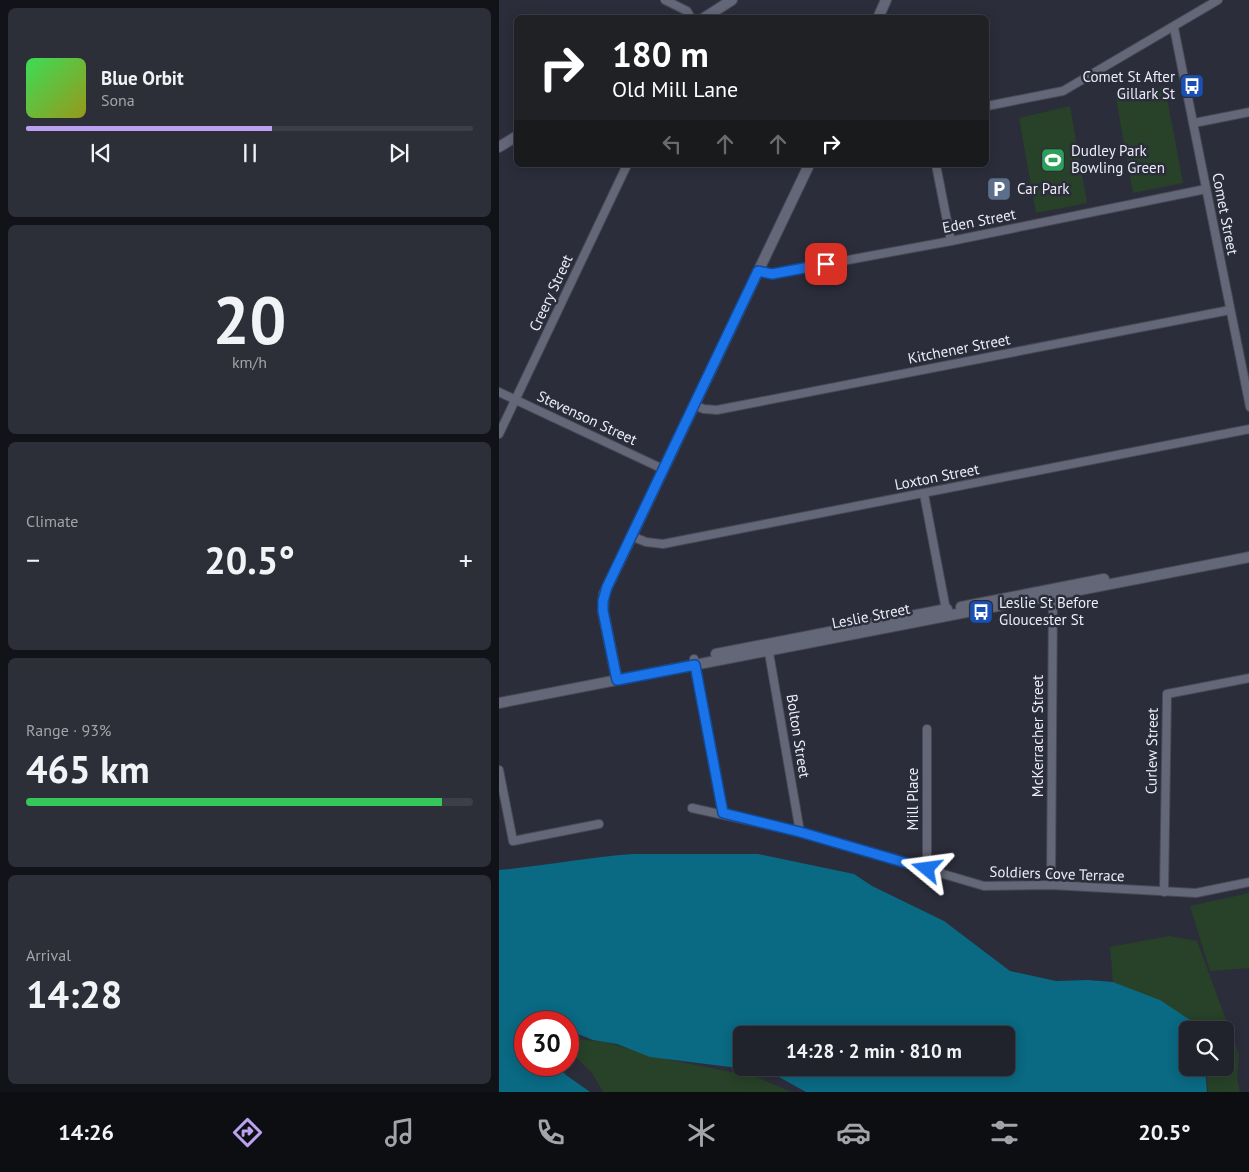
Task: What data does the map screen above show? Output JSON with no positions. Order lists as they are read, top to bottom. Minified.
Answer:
{"streets":{"street":["Comet Street","Eden Street","Creery Street","Kitchener Street","Stevenson Street","Loxton Street","Leslie Street","Bolton Street","McKerracher Street","Curlew Street","Mill Place","Soldiers Cove Terrace"]},"crossings":[["Comet Street","Eden Street"],["Comet Street","Kitchener Street"],["Creery Street","Stevenson Street"],["Leslie Street","Bolton Street"],["Leslie Street","McKerracher Street"],["Bolton Street","Soldiers Cove Terrace"],["McKerracher Street","Soldiers Cove Terrace"],["Curlew Street","Soldiers Cove Terrace"],["Mill Place","Soldiers Cove Terrace"]],"places":{"bus stop":["Comet St After Gillark St","Leslie St Before Gloucester St"],"sports":["Dudley Park Bowling Green"],"parking":["Car Park"]},"page":{"turn":["180 m","Old Mill Lane"],"song":["Blue Orbit","Sona"],"tile":[["20","km/h"],"Climate",["Range · 93%","465 km"],["Arrival","14:28"]],"heat":["−","20.5°","+"],"limit":"30","trip":"14:28 · 2 min · 810 m","tabs":["14:26","20.5°"]}}
